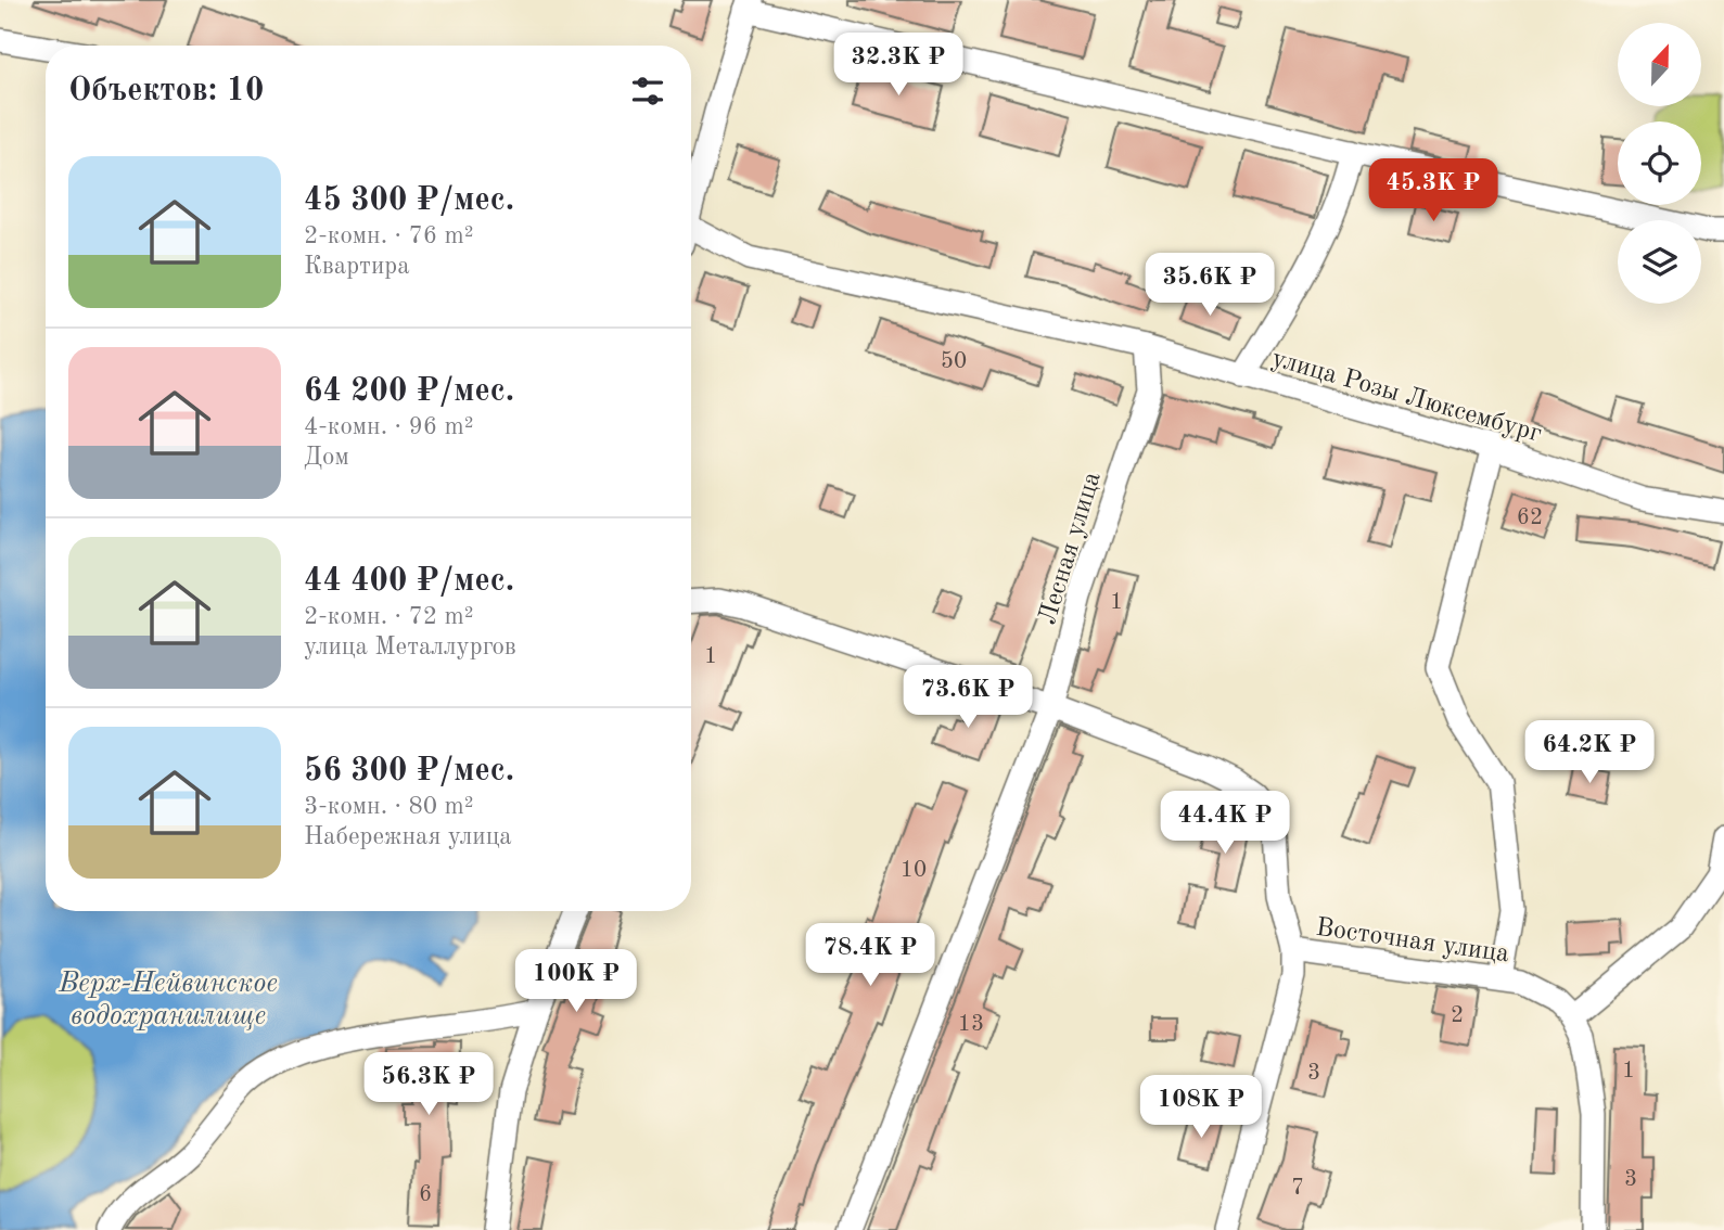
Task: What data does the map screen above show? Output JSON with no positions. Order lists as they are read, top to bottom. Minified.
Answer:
{"streets":{"street":["улица Розы Люксембург","Лесная улица","Восточная улица"]},"crossings":[["улица Розы Люксембург","Лесная улица"]],"water":["Верх-Нейвинское водохранилище"],"house_numbers":["50","62","1","1","10","2","13","1","3","3","7","6"],"north":"top","page":{"price":["32.3K ₽","45.3K ₽","35.6K ₽","73.6K ₽","64.2K ₽","44.4K ₽","78.4K ₽","100K ₽","56.3K ₽","108K ₽"],"heading":"Объектов: 10","list":[{"name":"45 300 ₽/мес.","note":"2-комн. · 76 m² · Квартира"},{"name":"64 200 ₽/мес.","note":"4-комн. · 96 m² · Дом"},{"name":"44 400 ₽/мес.","note":"2-комн. · 72 m² · улица Металлургов"},{"name":"56 300 ₽/мес.","note":"3-комн. · 80 m² · Набережная улица"}]}}
